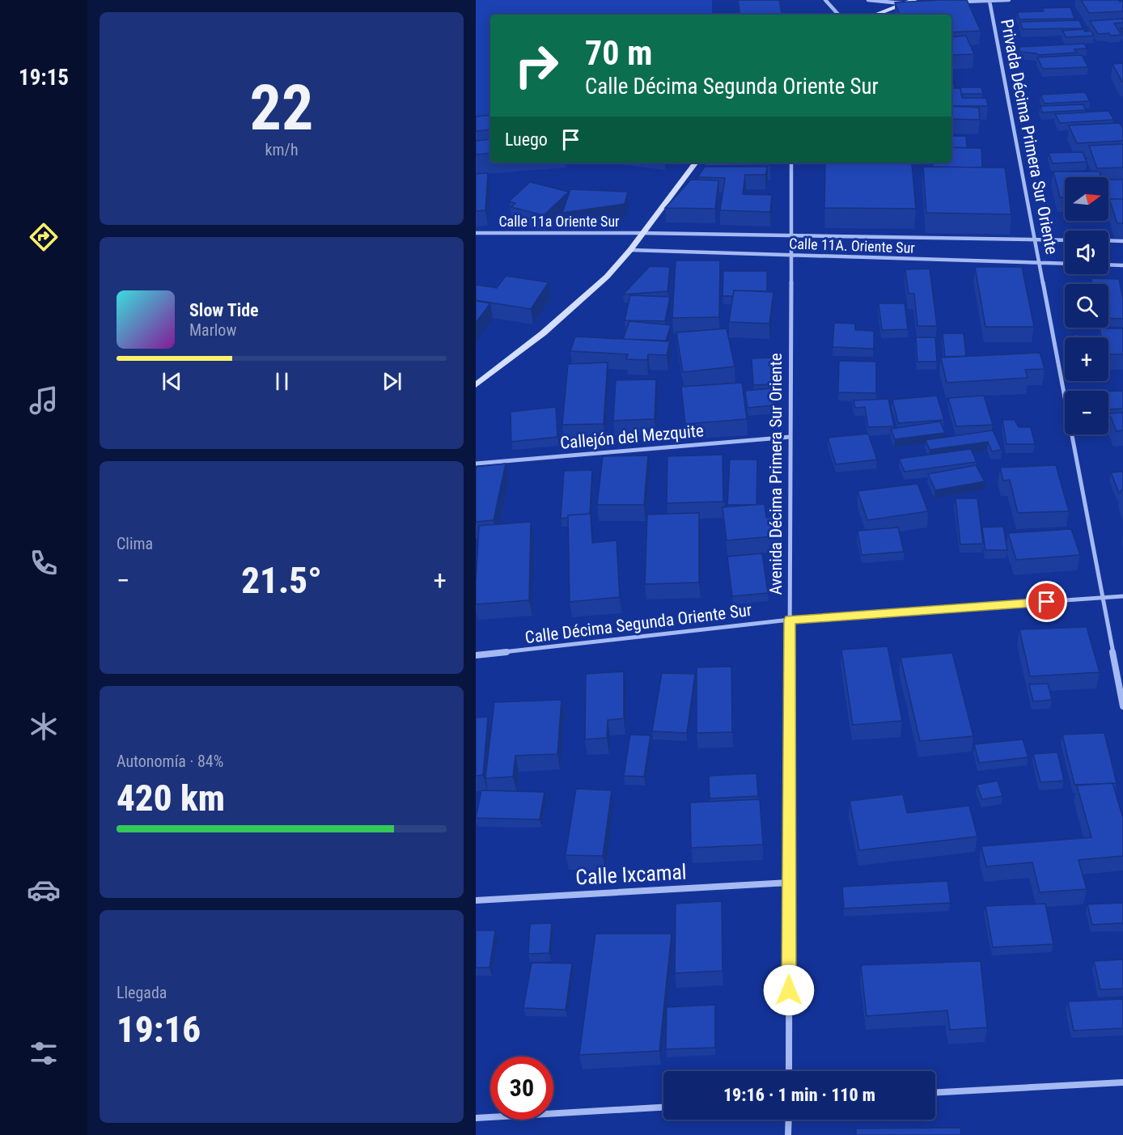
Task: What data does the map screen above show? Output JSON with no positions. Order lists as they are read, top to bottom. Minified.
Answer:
{"streets":{"street":["Privada Décima Primera Sur Oriente","Calle 11a Oriente Sur","Calle 11A. Oriente Sur","Callejón del Mezquite","Avenida Décima Primera Sur Oriente","Calle Décima Segunda Oriente Sur","Calle Ixcamal"]},"crossings":[["Privada Décima Primera Sur Oriente","Calle 11A. Oriente Sur"],["Privada Décima Primera Sur Oriente","Calle Décima Segunda Oriente Sur"],["Calle 11a Oriente Sur","Calle 11A. Oriente Sur"],["Calle 11A. Oriente Sur","Avenida Décima Primera Sur Oriente"],["Callejón del Mezquite","Avenida Décima Primera Sur Oriente"],["Avenida Décima Primera Sur Oriente","Calle Décima Segunda Oriente Sur"],["Avenida Décima Primera Sur Oriente","Calle Ixcamal"]],"north":"right","page":{"tabs":"19:15","tile":[["22","km/h"],"Clima",["Autonomía · 84%","420 km"],["Llegada","19:16"]],"turn":["70 m","Calle Décima Segunda Oriente Sur"],"then":"Luego","map_buttons":["+","−"],"song":["Slow Tide","Marlow"],"heat":["−","21.5°","+"],"limit":"30","trip":"19:16 · 1 min · 110 m"}}
